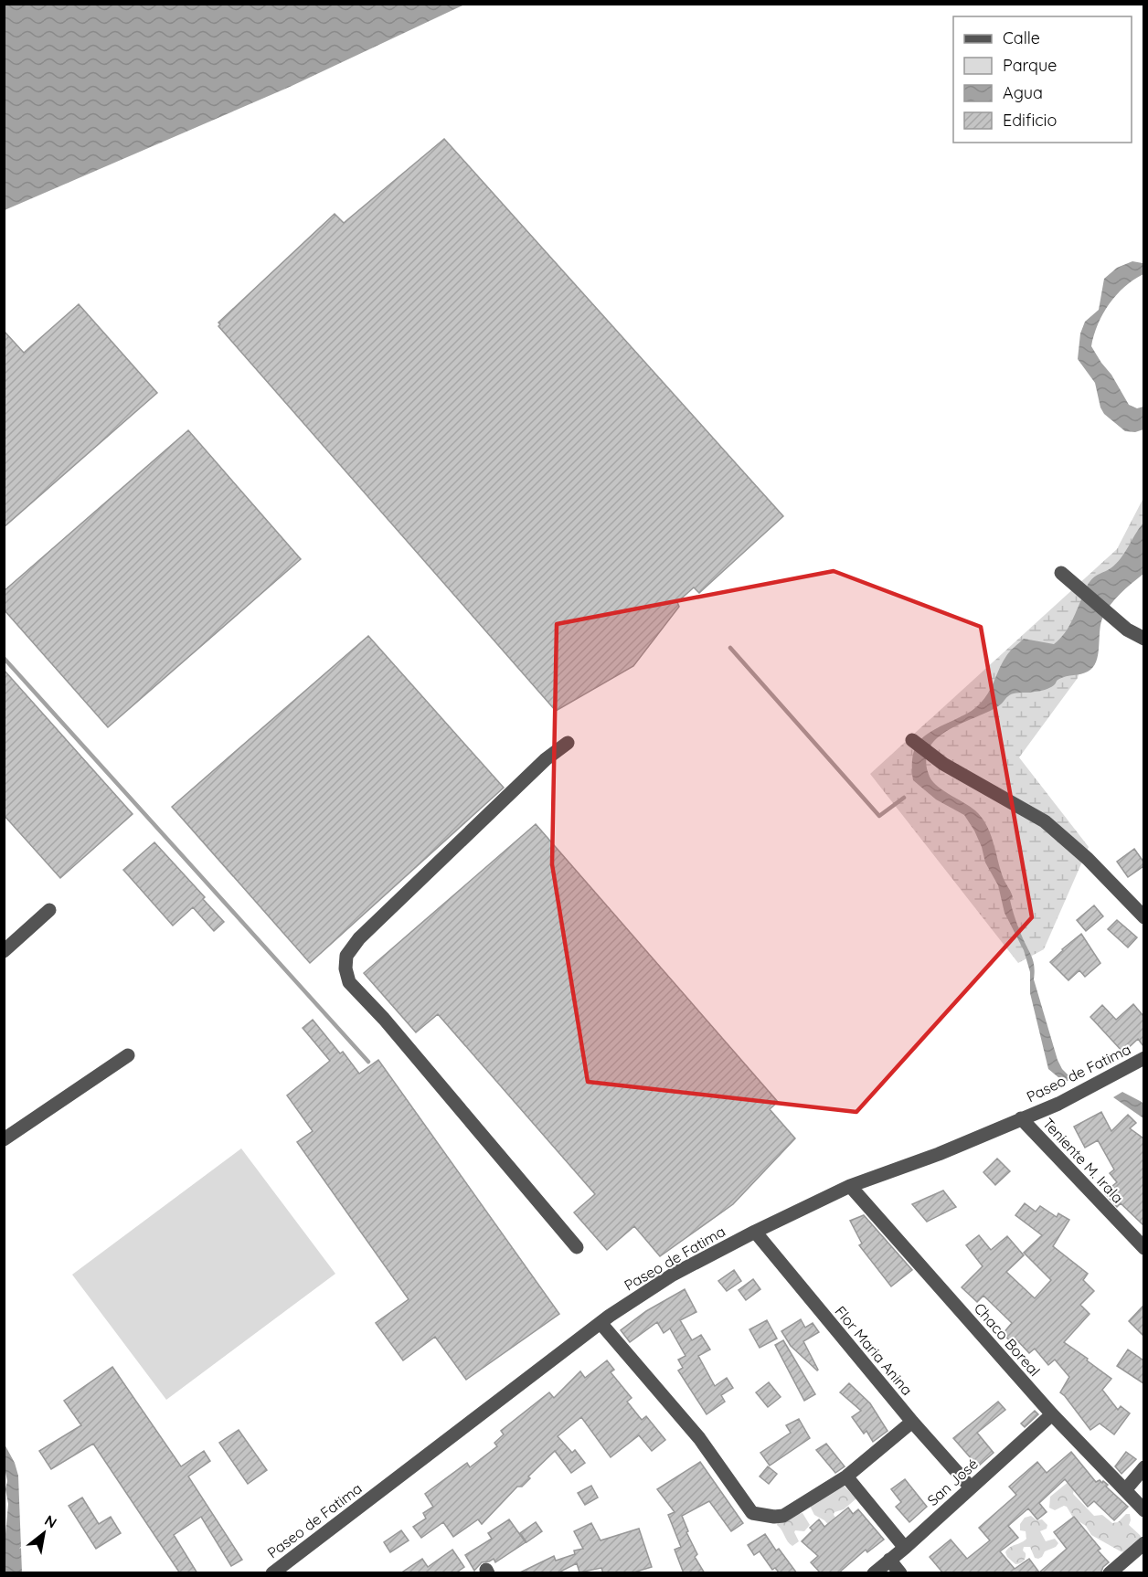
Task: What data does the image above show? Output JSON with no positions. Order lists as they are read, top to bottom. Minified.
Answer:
{"streets":{"street":["Paseo de Fatima","Teniente M. Irala","Chaco Boreal","Flor Maria Anina","San José"]},"crossings":[["Paseo de Fatima","Teniente M. Irala"],["Paseo de Fatima","Chaco Boreal"],["Paseo de Fatima","Flor Maria Anina"],["Chaco Boreal","San José"],["Flor Maria Anina","San José"]],"legend":["Calle","Parque","Agua","Edificio"],"north":"top right"}
